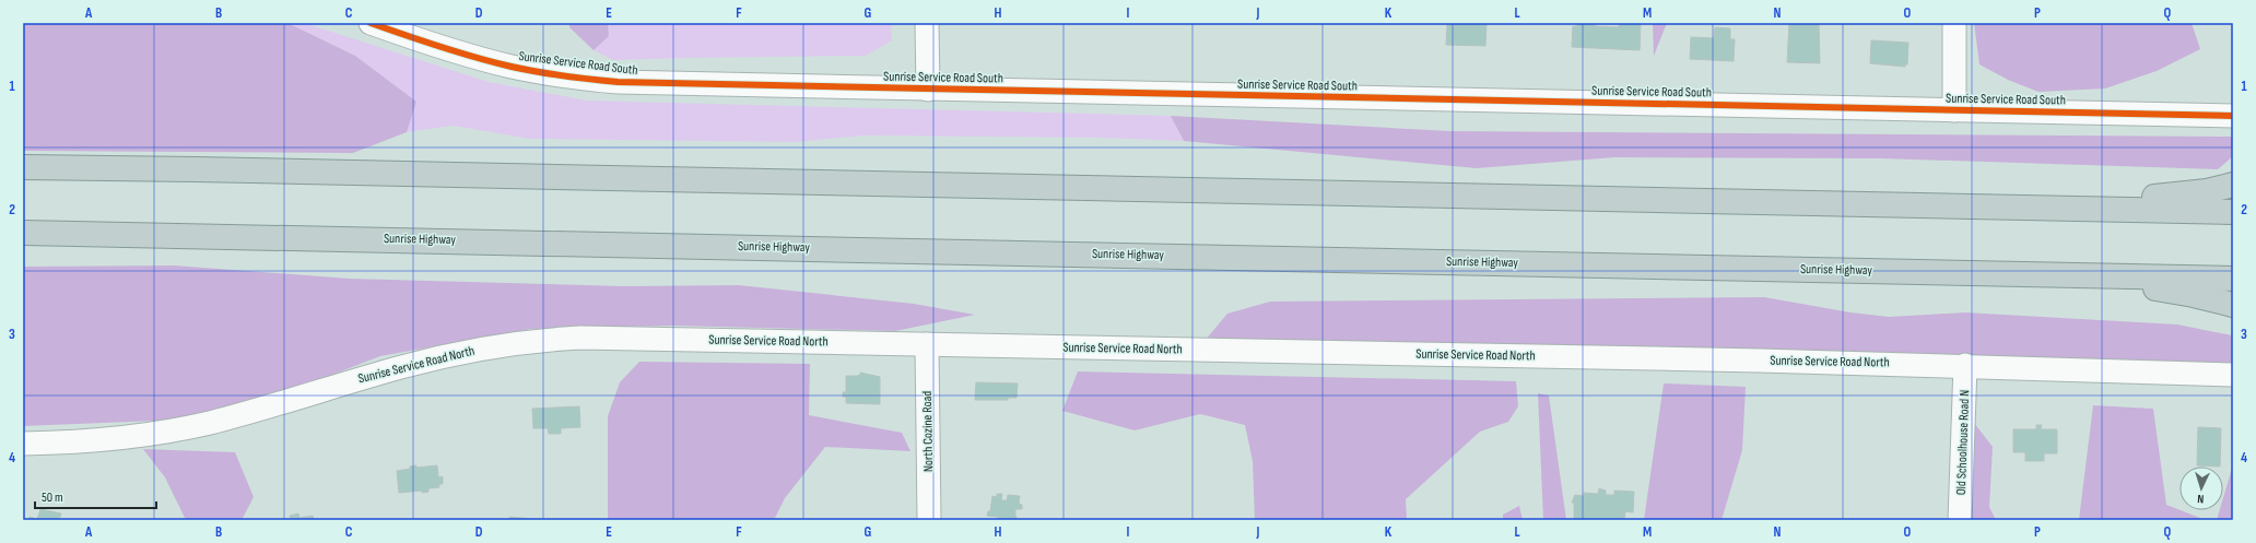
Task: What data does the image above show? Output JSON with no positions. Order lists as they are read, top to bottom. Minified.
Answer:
{"streets":{"highway":["Sunrise Highway"],"street":["Sunrise Service Road South","Sunrise Service Road North","North Cozine Road","Old Schoolhouse Road N"]},"crossings":[["Sunrise Service Road North","North Cozine Road"],["Sunrise Service Road North","Old Schoolhouse Road N"]],"scale_bar":"50 m","north":"bottom","grid":{"columns":["A","B","C","D","E","F","G","H","I","J","K","L","M","N","O","P","Q"],"rows":["1","2","3","4"]}}
